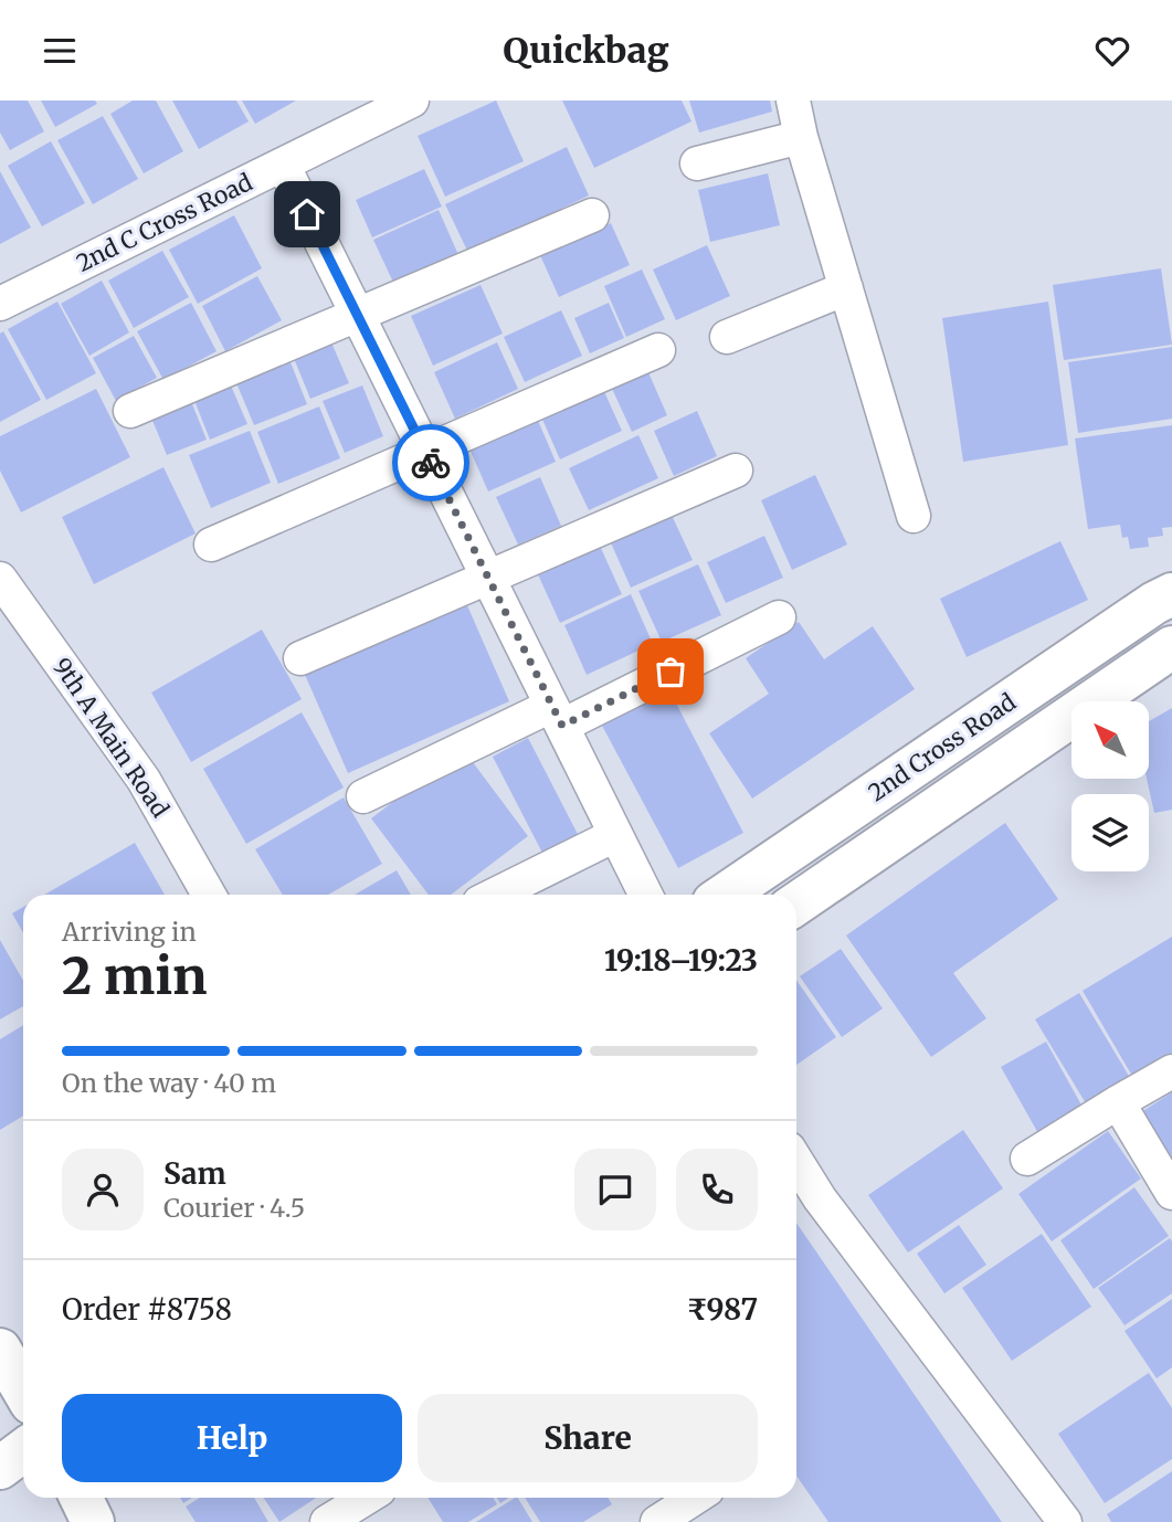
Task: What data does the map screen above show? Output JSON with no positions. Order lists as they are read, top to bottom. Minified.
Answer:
{"streets":{"street":["2nd C Cross Road","9th A Main Road","2nd Cross Road"]},"north":"top left","page":{"header":"Quickbag","heading":["2 min","Arriving in","19:18–19:23"],"panel":["Sam","Courier · 4.5","Order #8758","₹987"],"bar":"On the way · 40 m","buttons":["Help","Share"]}}
